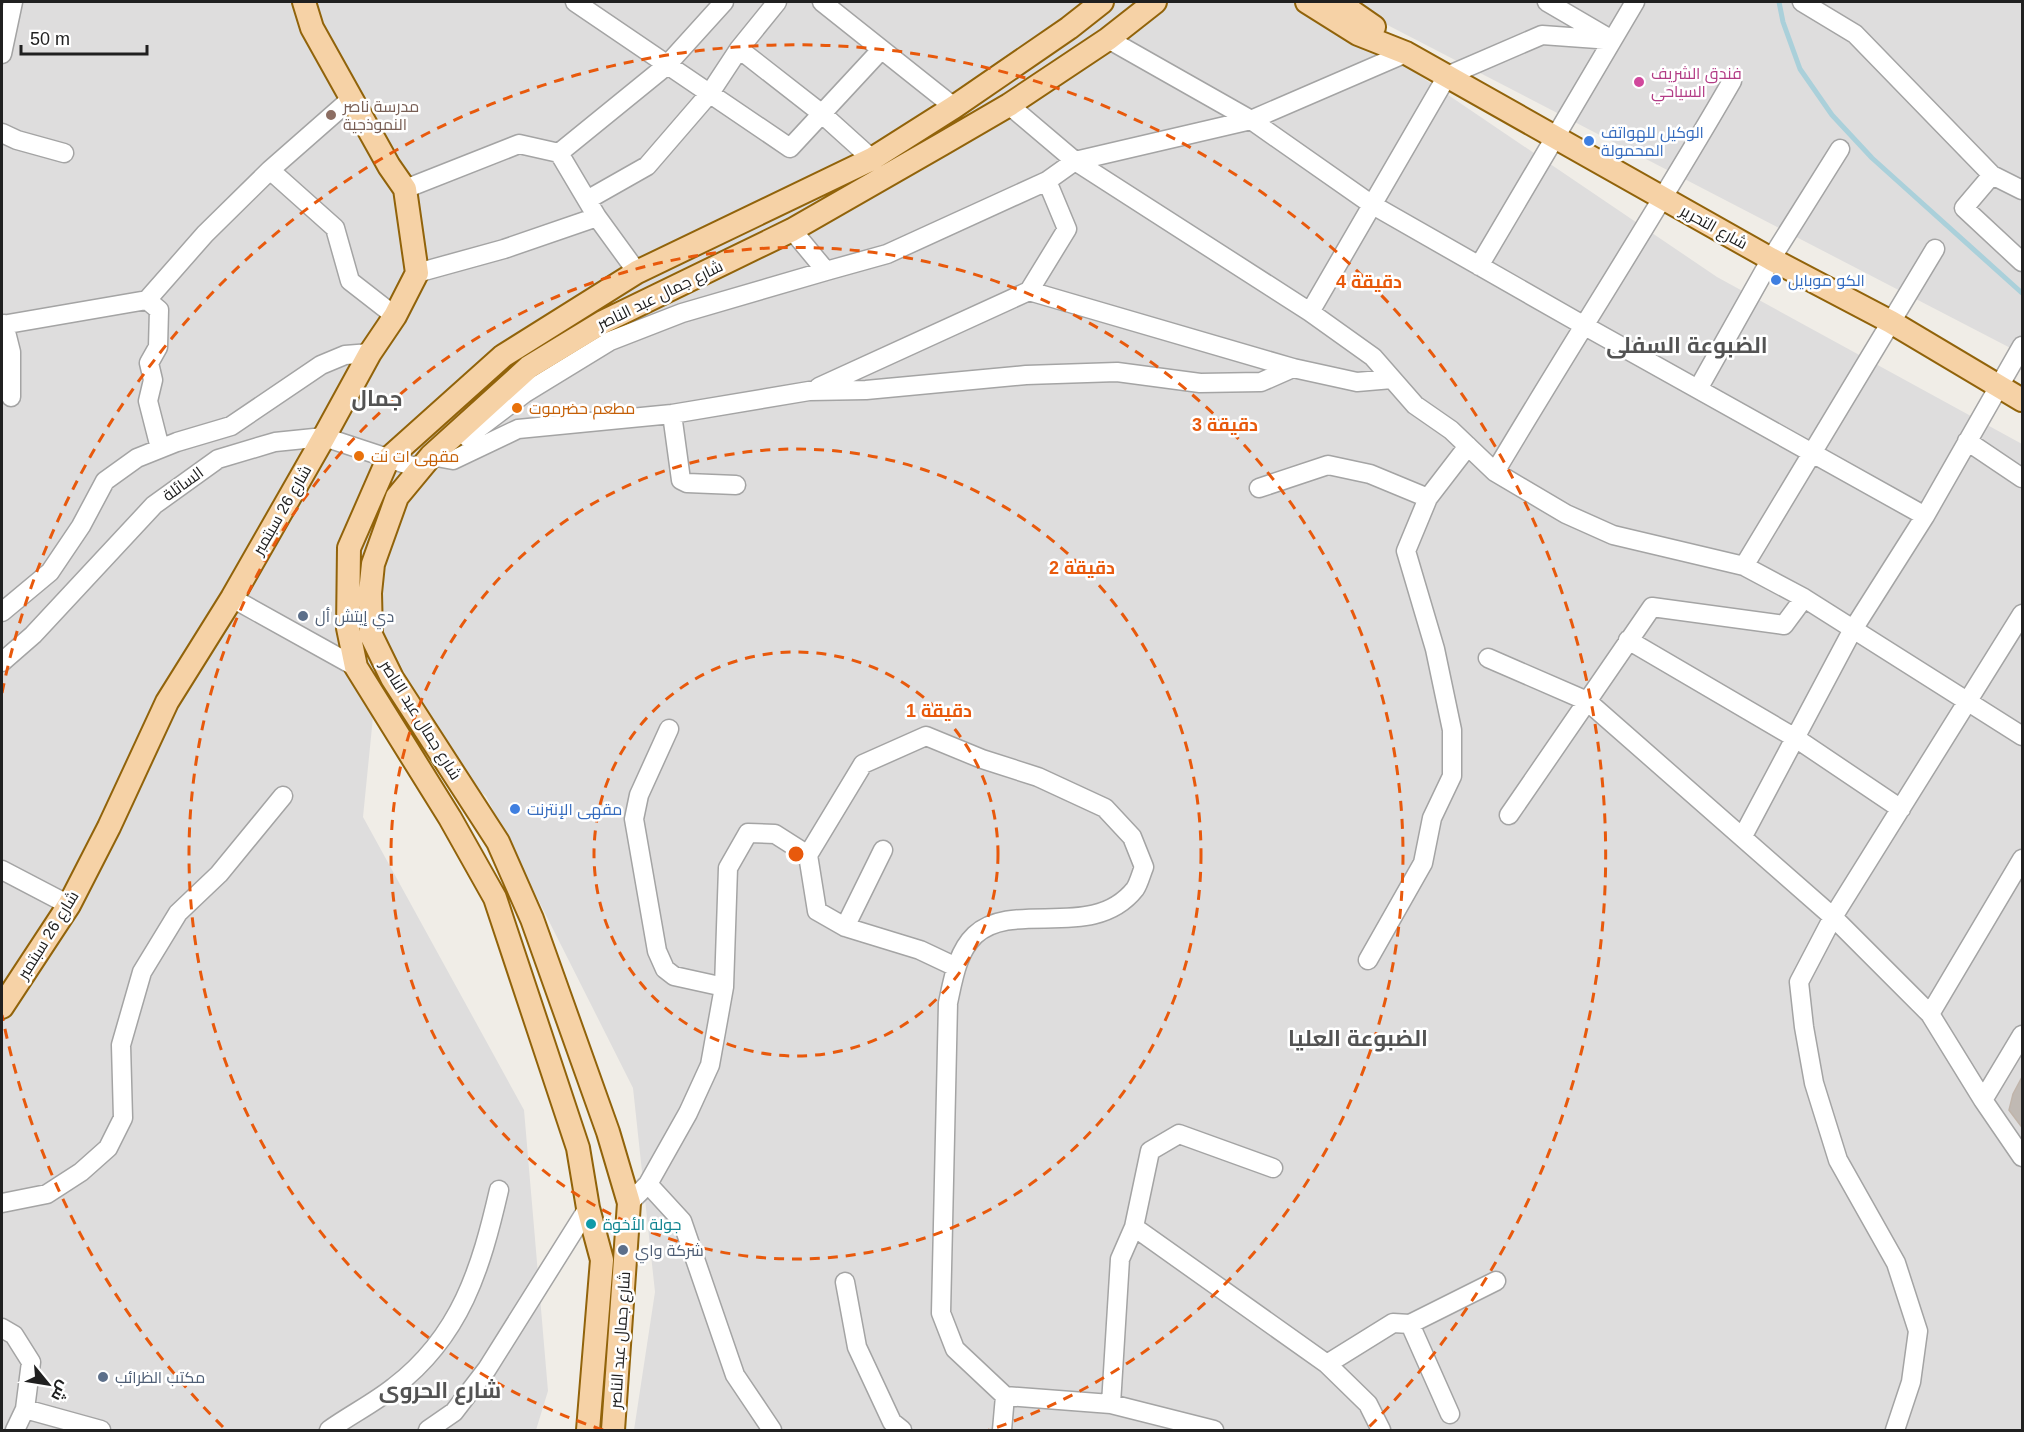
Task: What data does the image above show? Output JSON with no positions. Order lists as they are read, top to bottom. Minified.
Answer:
{"streets":{"main road":["شارع التحرير","شارع جمال عبد الناصر","شارع 26 سبتمبر"],"street":["السائلة"]},"crossings":[["شارع جمال عبد الناصر","السائلة"],["السائلة","شارع 26 سبتمبر"]],"districts":["الضبوعة السفلى","جمال","الضبوعة العليا","شارع الحروى"],"places":["فندق الشريف السياحي","مدرسة ناصر النموذجية","الوكيل للهواتف المحمولة","الكو موبايل","مطعم حضرموت","مقهى ات نت","دي إيتش أل","مقهى الإنترنت","جولة الأخوة","شركة واي","مكتب الظرائب"],"scale_bar":"50 m","north":"bottom right","rings":["4 دقيقة","3 دقيقة","2 دقيقة","1 دقيقة"]}
